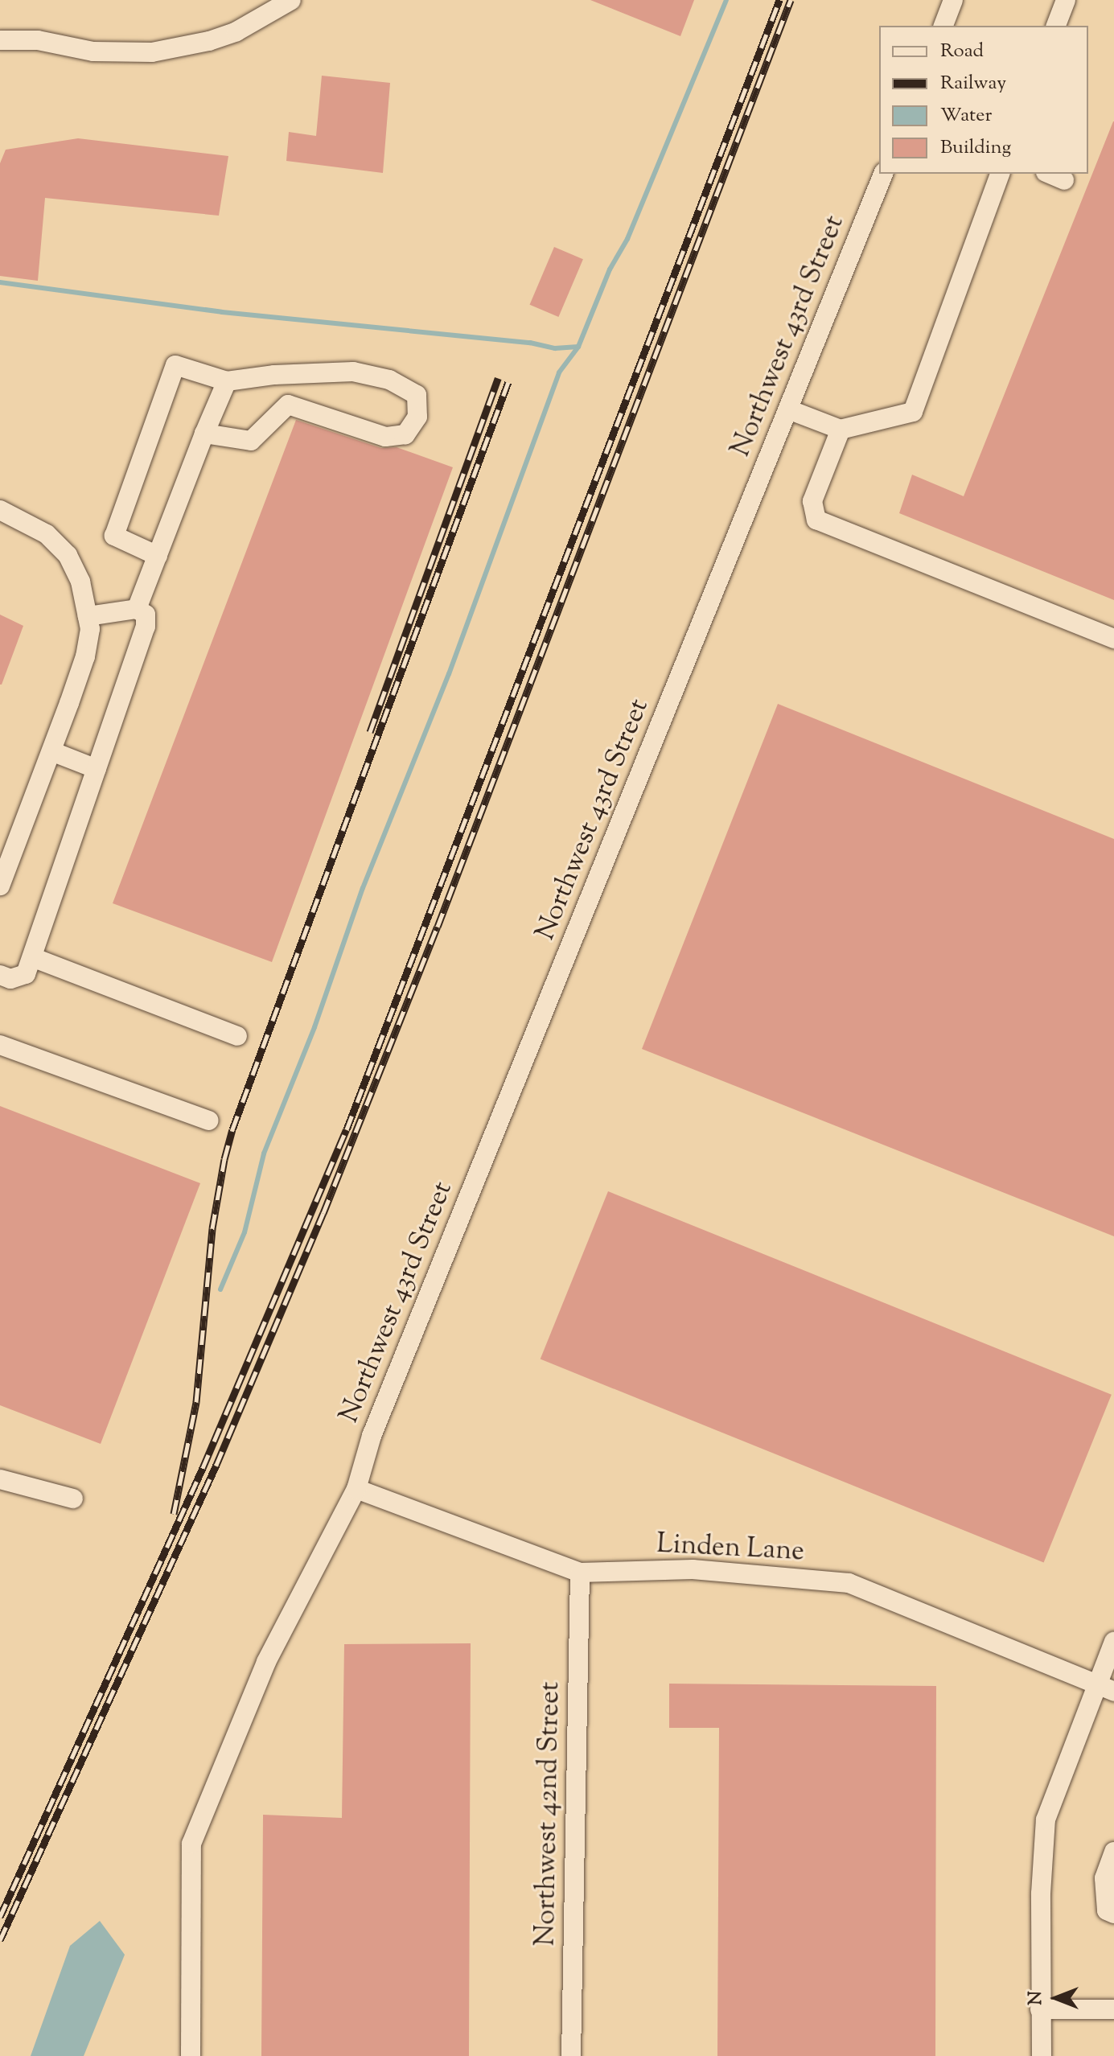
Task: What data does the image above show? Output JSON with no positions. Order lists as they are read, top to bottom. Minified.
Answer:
{"streets":{"street":["Northwest 43rd Street","Linden Lane","Northwest 42nd Street"]},"crossings":[["Northwest 43rd Street","Linden Lane"],["Linden Lane","Northwest 42nd Street"]],"legend":["Road","Railway","Water","Building"],"north":"left"}
